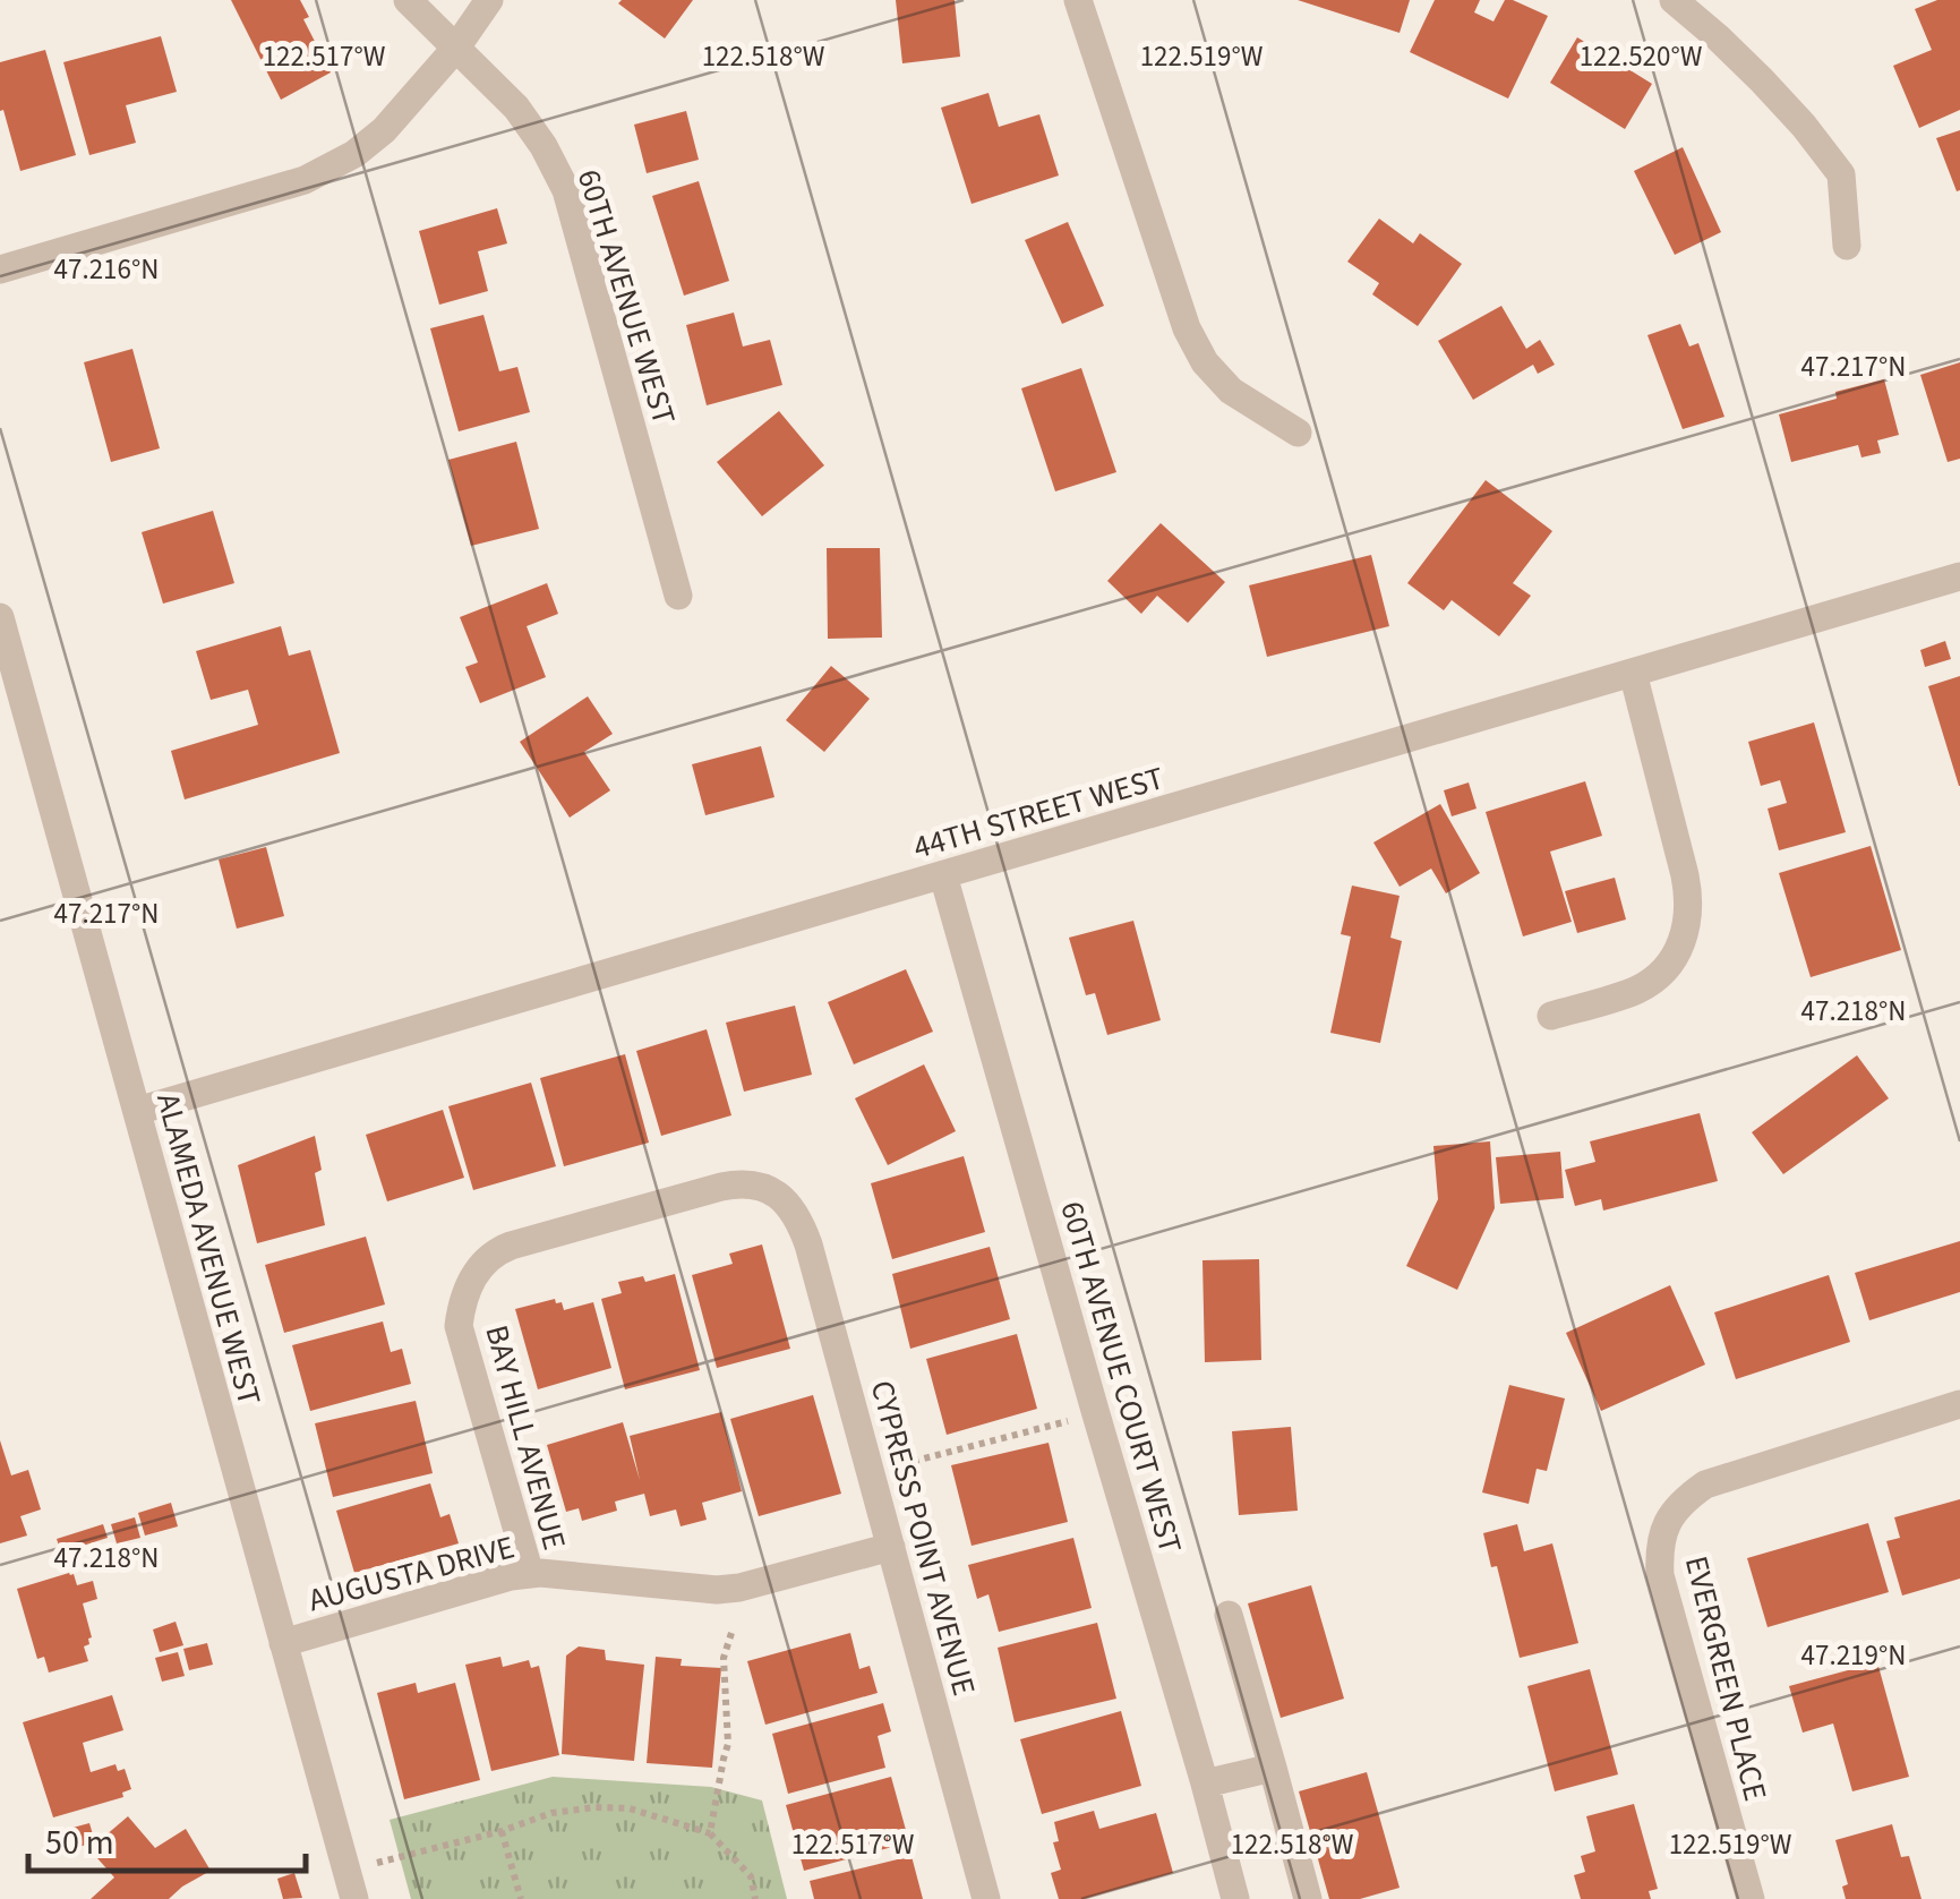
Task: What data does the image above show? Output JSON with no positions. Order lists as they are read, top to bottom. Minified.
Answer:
{"streets":{"street":["60TH AVENUE WEST","44TH STREET WEST","ALAMEDA AVENUE WEST","60TH AVENUE COURT WEST","BAY HILL AVENUE","CYPRESS POINT AVENUE","AUGUSTA DRIVE","EVERGREEN PLACE"]},"crossings":[["44TH STREET WEST","ALAMEDA AVENUE WEST"],["44TH STREET WEST","60TH AVENUE COURT WEST"],["ALAMEDA AVENUE WEST","AUGUSTA DRIVE"],["BAY HILL AVENUE","CYPRESS POINT AVENUE"],["BAY HILL AVENUE","AUGUSTA DRIVE"],["CYPRESS POINT AVENUE","AUGUSTA DRIVE"]],"scale_bar":"50 m","coordinates":["122.517°W","122.518°W","122.519°W","122.520°W","47.216°N","47.217°N","47.218°N","47.219°N"]}
